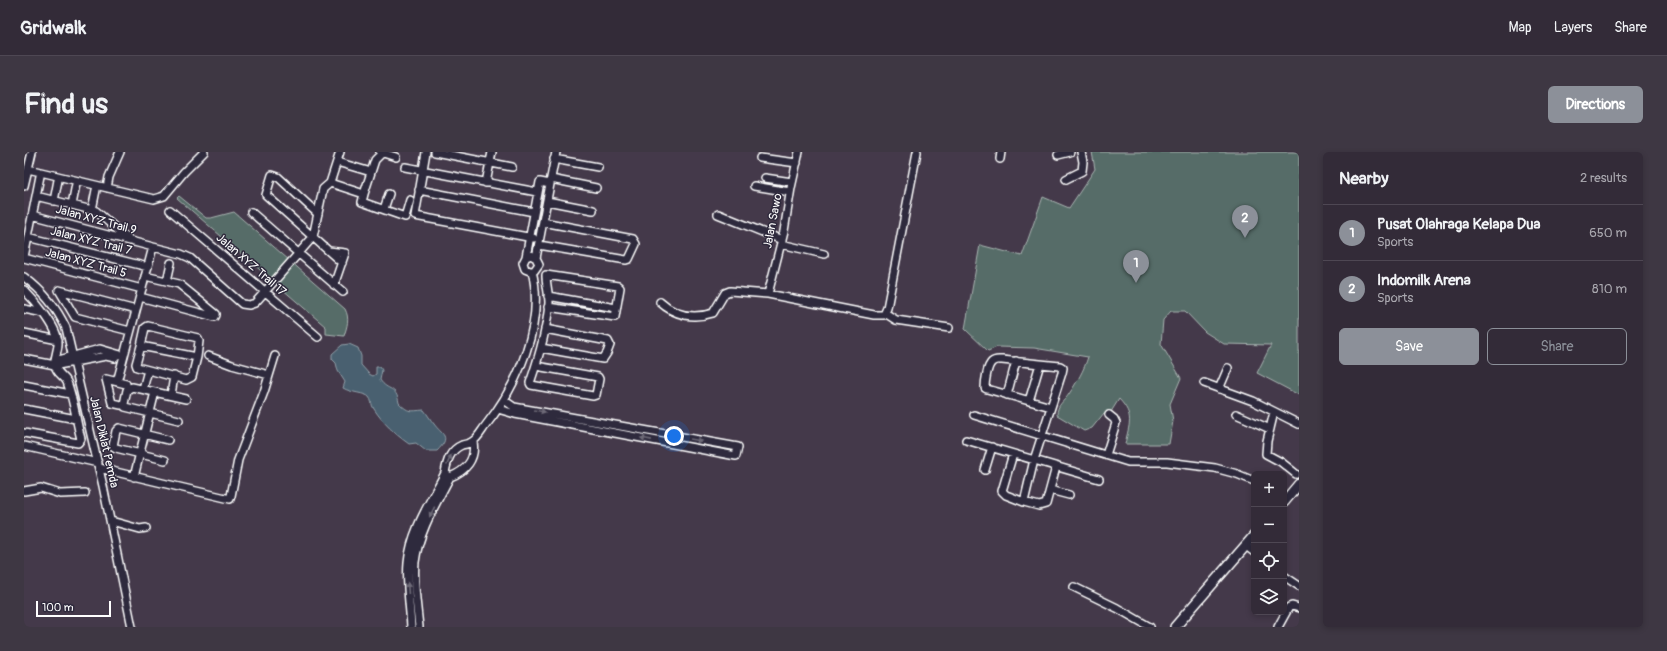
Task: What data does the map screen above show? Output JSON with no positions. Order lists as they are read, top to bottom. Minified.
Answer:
{"streets":{"street":["Jalan XYZ Trail 9","Jalan Sawo","Jalan XYZ Trail 7","Jalan XYZ Trail 5","Jalan XYZ Trail 17","Jalan Diklat Pemda"]},"crossings":[["Jalan XYZ Trail 9","Jalan XYZ Trail 17"]],"scale_bar":"100 m","page":{"header":"Gridwalk","nav":["Map","Layers","Share"],"buttons":["Directions",["Save","Share"]],"title":"Find us","heading":["Nearby","2 results"],"list":[{"mark":"1","name":"Pusat Olahraga Kelapa Dua","note":"Sports","value":"650 m"},{"mark":"2","name":"Indomilk Arena","note":"Sports","value":"810 m"}],"pins":["2","1"],"map_buttons":["+","−"],"scale":"100 m"}}
